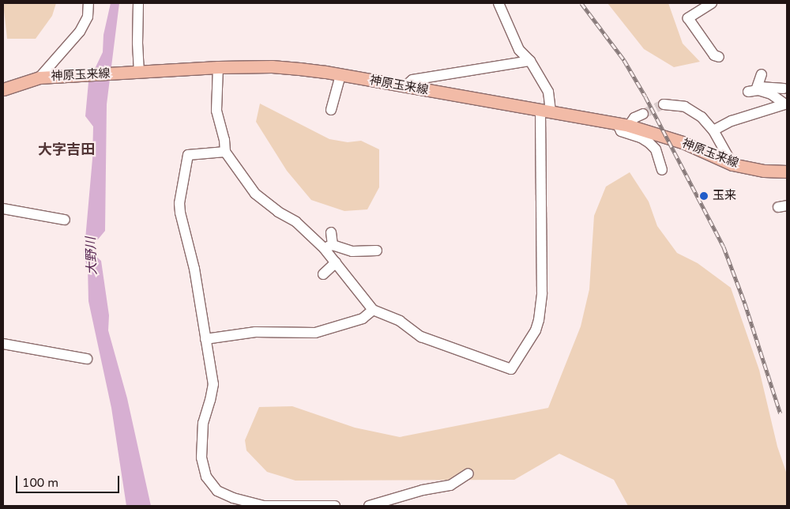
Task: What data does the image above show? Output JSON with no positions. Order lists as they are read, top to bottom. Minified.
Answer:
{"streets":{"main road":["神原玉来線"]},"districts":["大字吉田"],"water":["大野川"],"places":["玉来"],"scale_bar":"100 m"}
